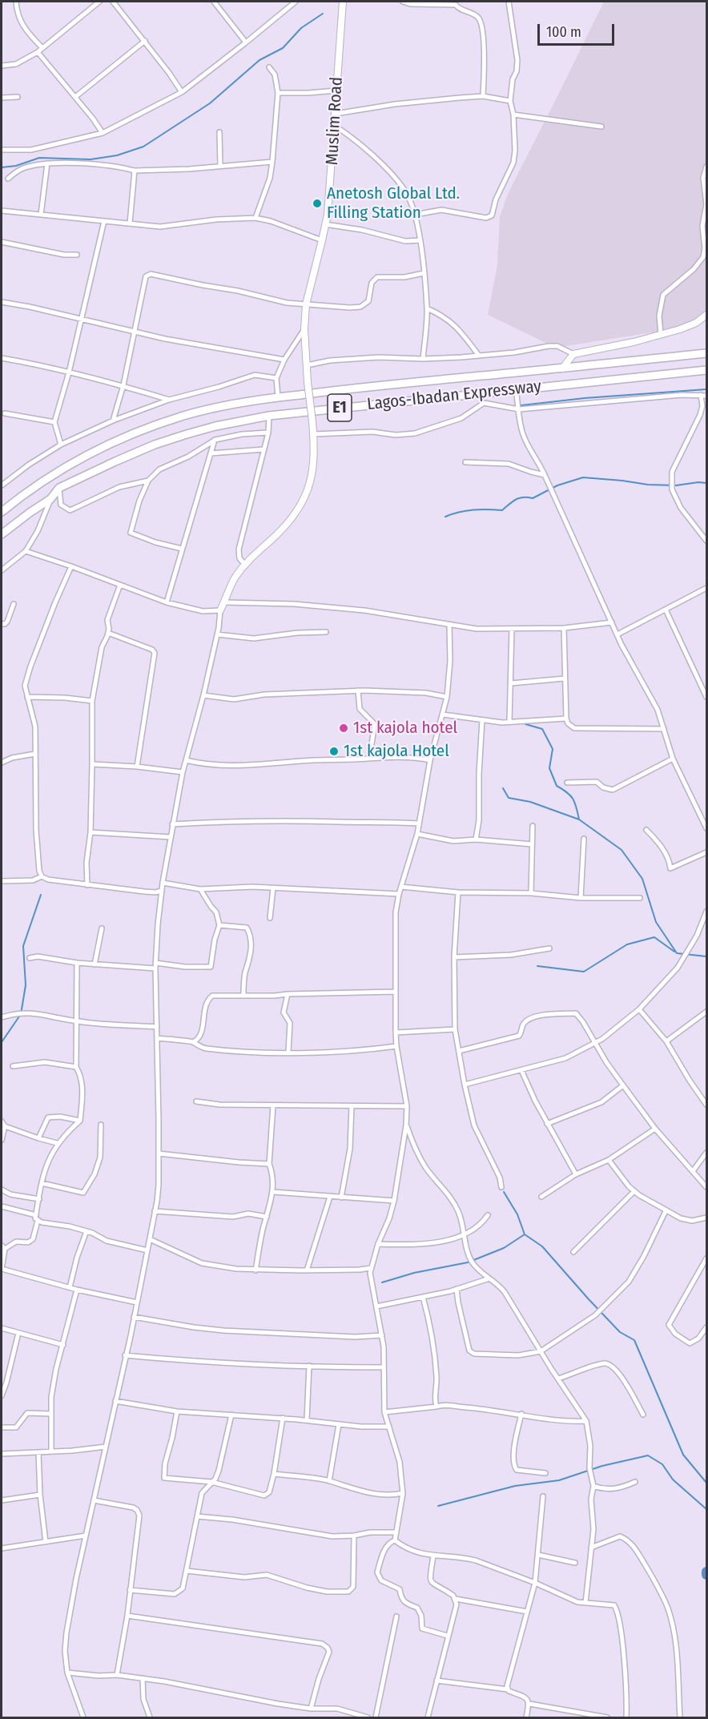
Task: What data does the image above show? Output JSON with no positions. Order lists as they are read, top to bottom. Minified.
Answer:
{"streets":{"highway":["Lagos-Ibadan Expressway","E1"],"street":["Muslim Road"]},"places":["Anetosh Global Ltd. Filling Station","1st kajola hotel","1st kajola Hotel"],"scale_bar":"100 m"}
